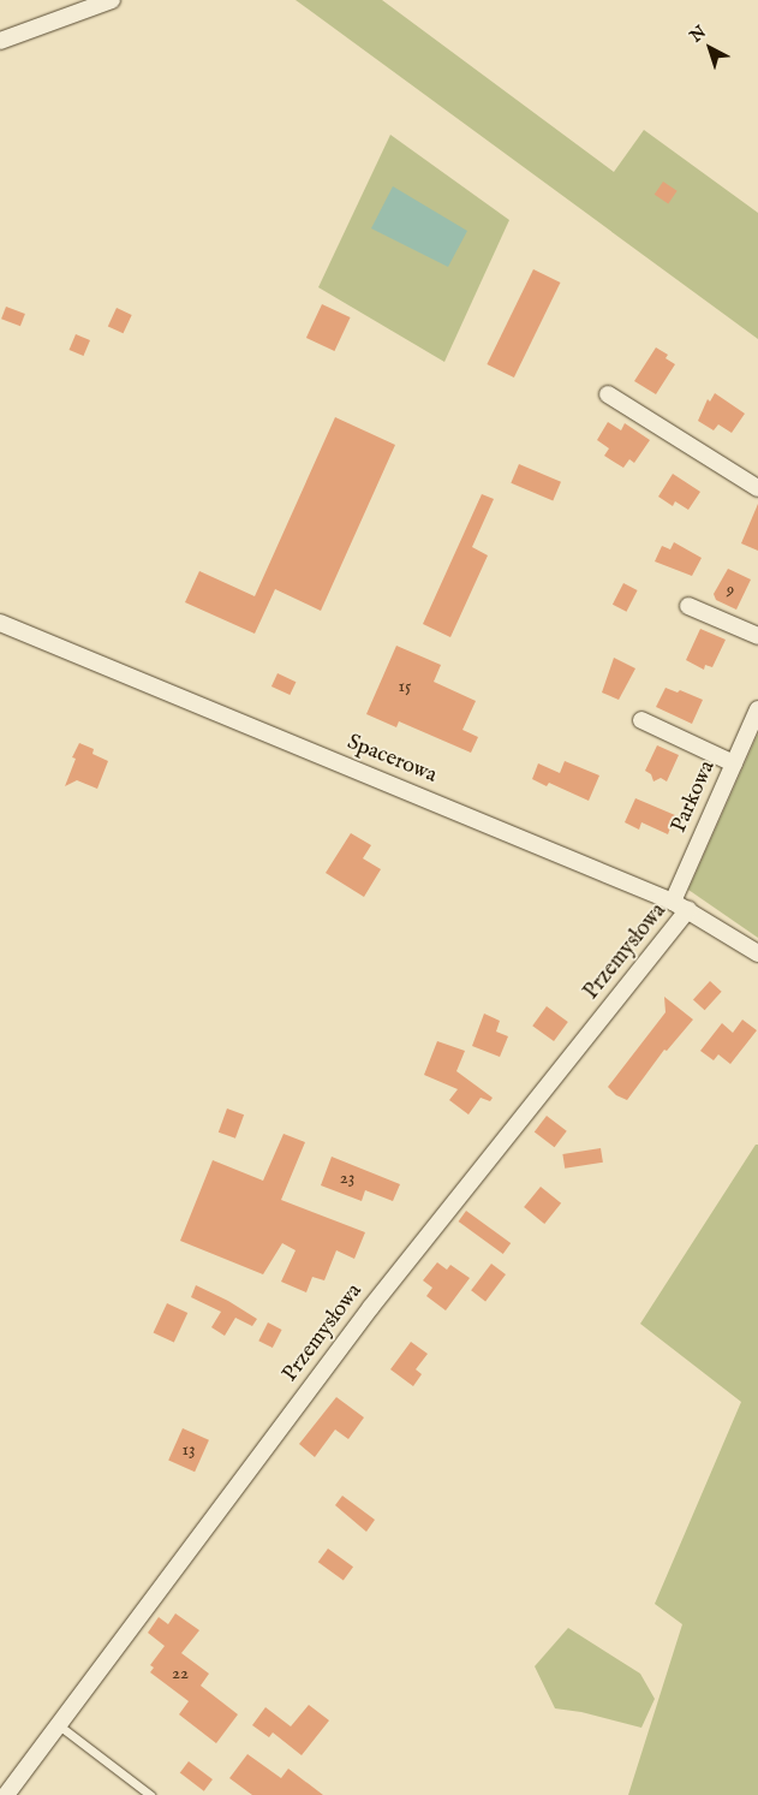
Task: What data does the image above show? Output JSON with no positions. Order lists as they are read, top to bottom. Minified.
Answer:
{"streets":{"street":["Spacerowa","Parkowa","Przemysłowa"]},"crossings":[["Spacerowa","Parkowa"],["Spacerowa","Przemysłowa"]],"house_numbers":["9","15","23","13","22"],"north":"top left"}
